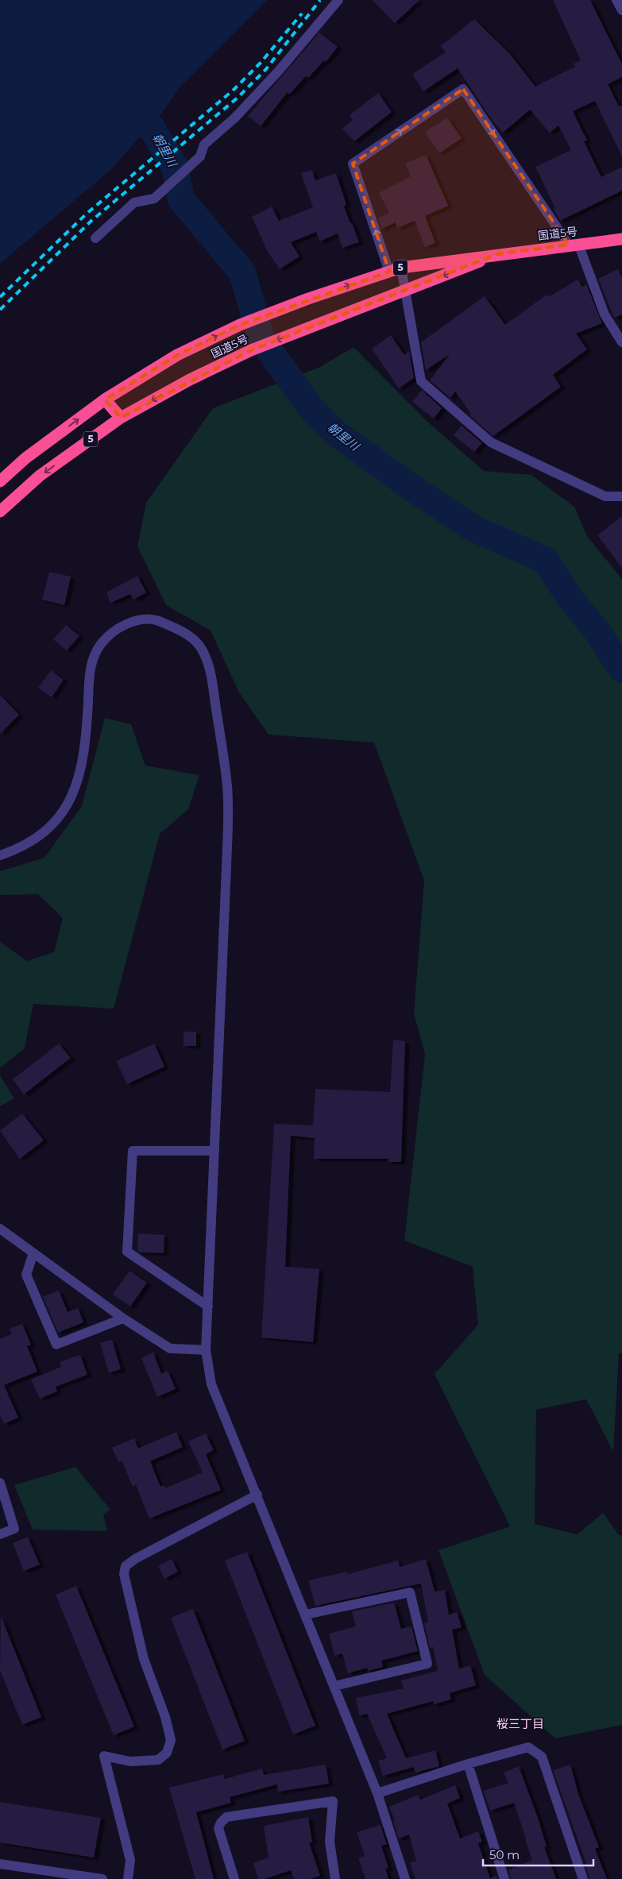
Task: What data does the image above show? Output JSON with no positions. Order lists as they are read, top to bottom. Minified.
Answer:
{"streets":{"highway":["国道5号","5"]},"districts":["桜三丁目"],"water":["朝里川"],"scale_bar":"50 m"}
